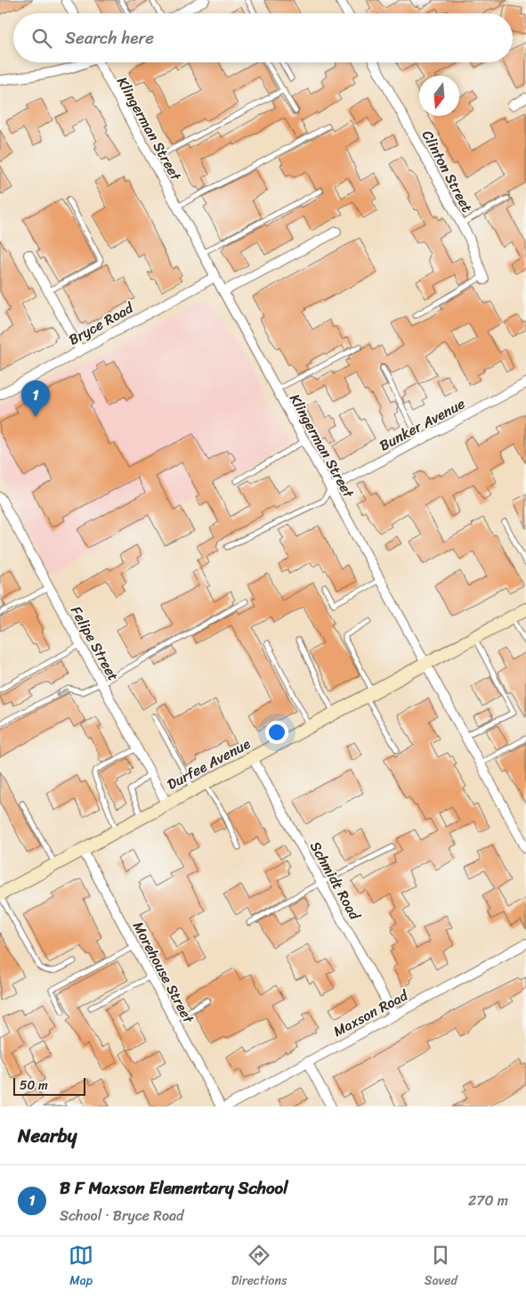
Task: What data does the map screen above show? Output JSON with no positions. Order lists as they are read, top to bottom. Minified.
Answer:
{"streets":{"main road":["Durfee Avenue"],"street":["Klingerman Street","Clinton Street","Bryce Road","Bunker Avenue","Felipe Street","Schmidt Road","Morehouse Street","Maxson Road"]},"crossings":[["Klingerman Street","Bryce Road"],["Klingerman Street","Bunker Avenue"],["Klingerman Street","Durfee Avenue"],["Felipe Street","Durfee Avenue"],["Durfee Avenue","Schmidt Road"],["Durfee Avenue","Morehouse Street"],["Schmidt Road","Maxson Road"]],"scale_bar":"50 m","north":"bottom","page":{"search":"Search here","pins":"1","scale":"50 m","heading":"Nearby","list":[{"mark":"1","name":"B F Maxson Elementary School","note":"School · Bryce Road","value":"270 m"}],"nav":["Map","Directions","Saved"]}}
